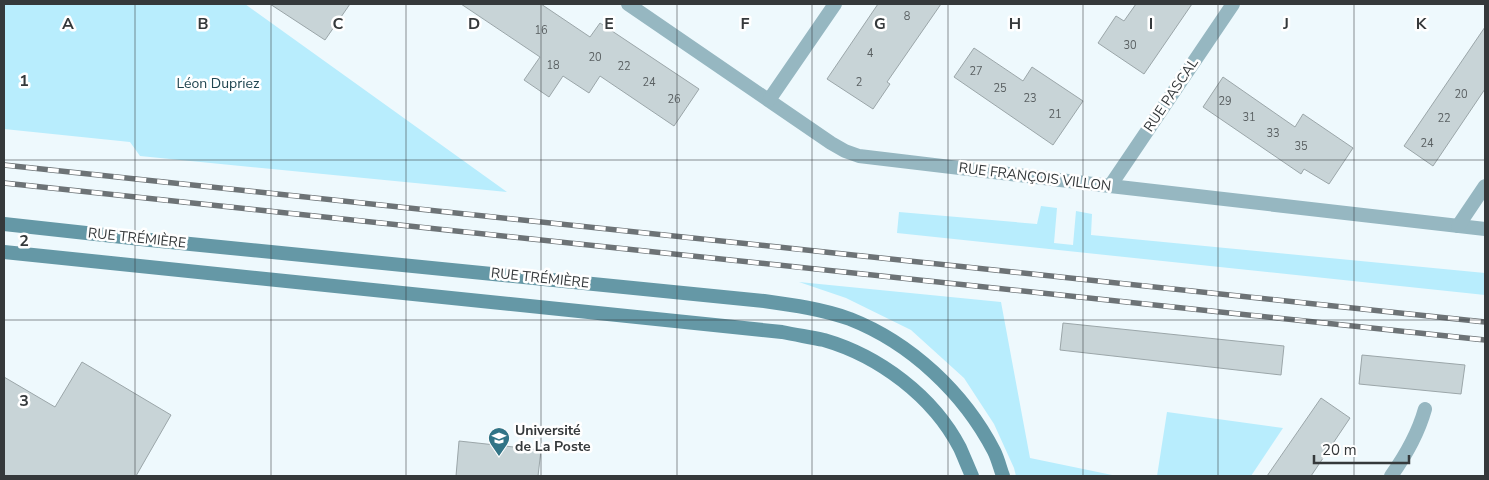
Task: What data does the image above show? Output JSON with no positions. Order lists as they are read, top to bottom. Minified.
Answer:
{"streets":{"main road":["RUE TRÉMIÈRE"],"street":["RUE PASCAL","RUE FRANÇOIS VILLON"]},"crossings":[["RUE PASCAL","RUE FRANÇOIS VILLON"]],"parks":["Léon Dupriez"],"places":{"school or university":["Université de La Poste"]},"house_numbers":["8","16","30","4","20","18","22","27","24","2","25","20","23","26","29","21","31","22","33","24","35"],"scale_bar":"20 m","grid":{"columns":["A","B","C","D","E","F","G","H","I","J","K"],"rows":["1","2","3"]}}
